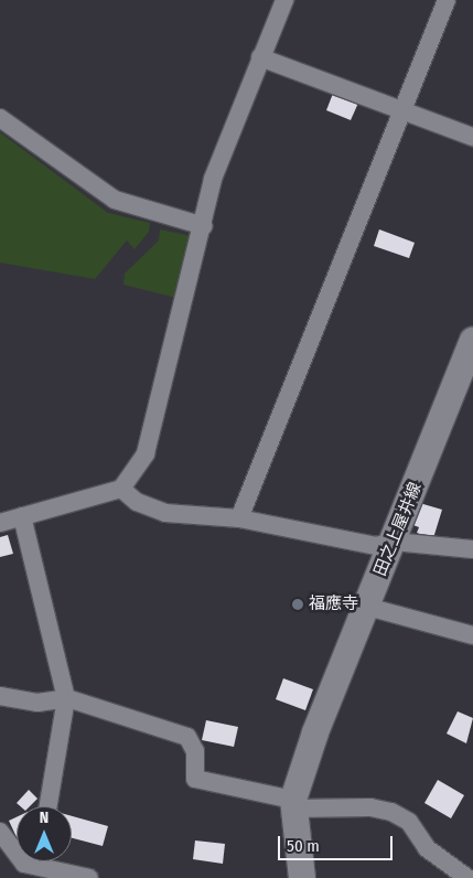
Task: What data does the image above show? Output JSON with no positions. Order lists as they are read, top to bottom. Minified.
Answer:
{"streets":{"main road":["田之上屋井線"]},"places":["福應寺"],"scale_bar":"50 m","north":"top"}
